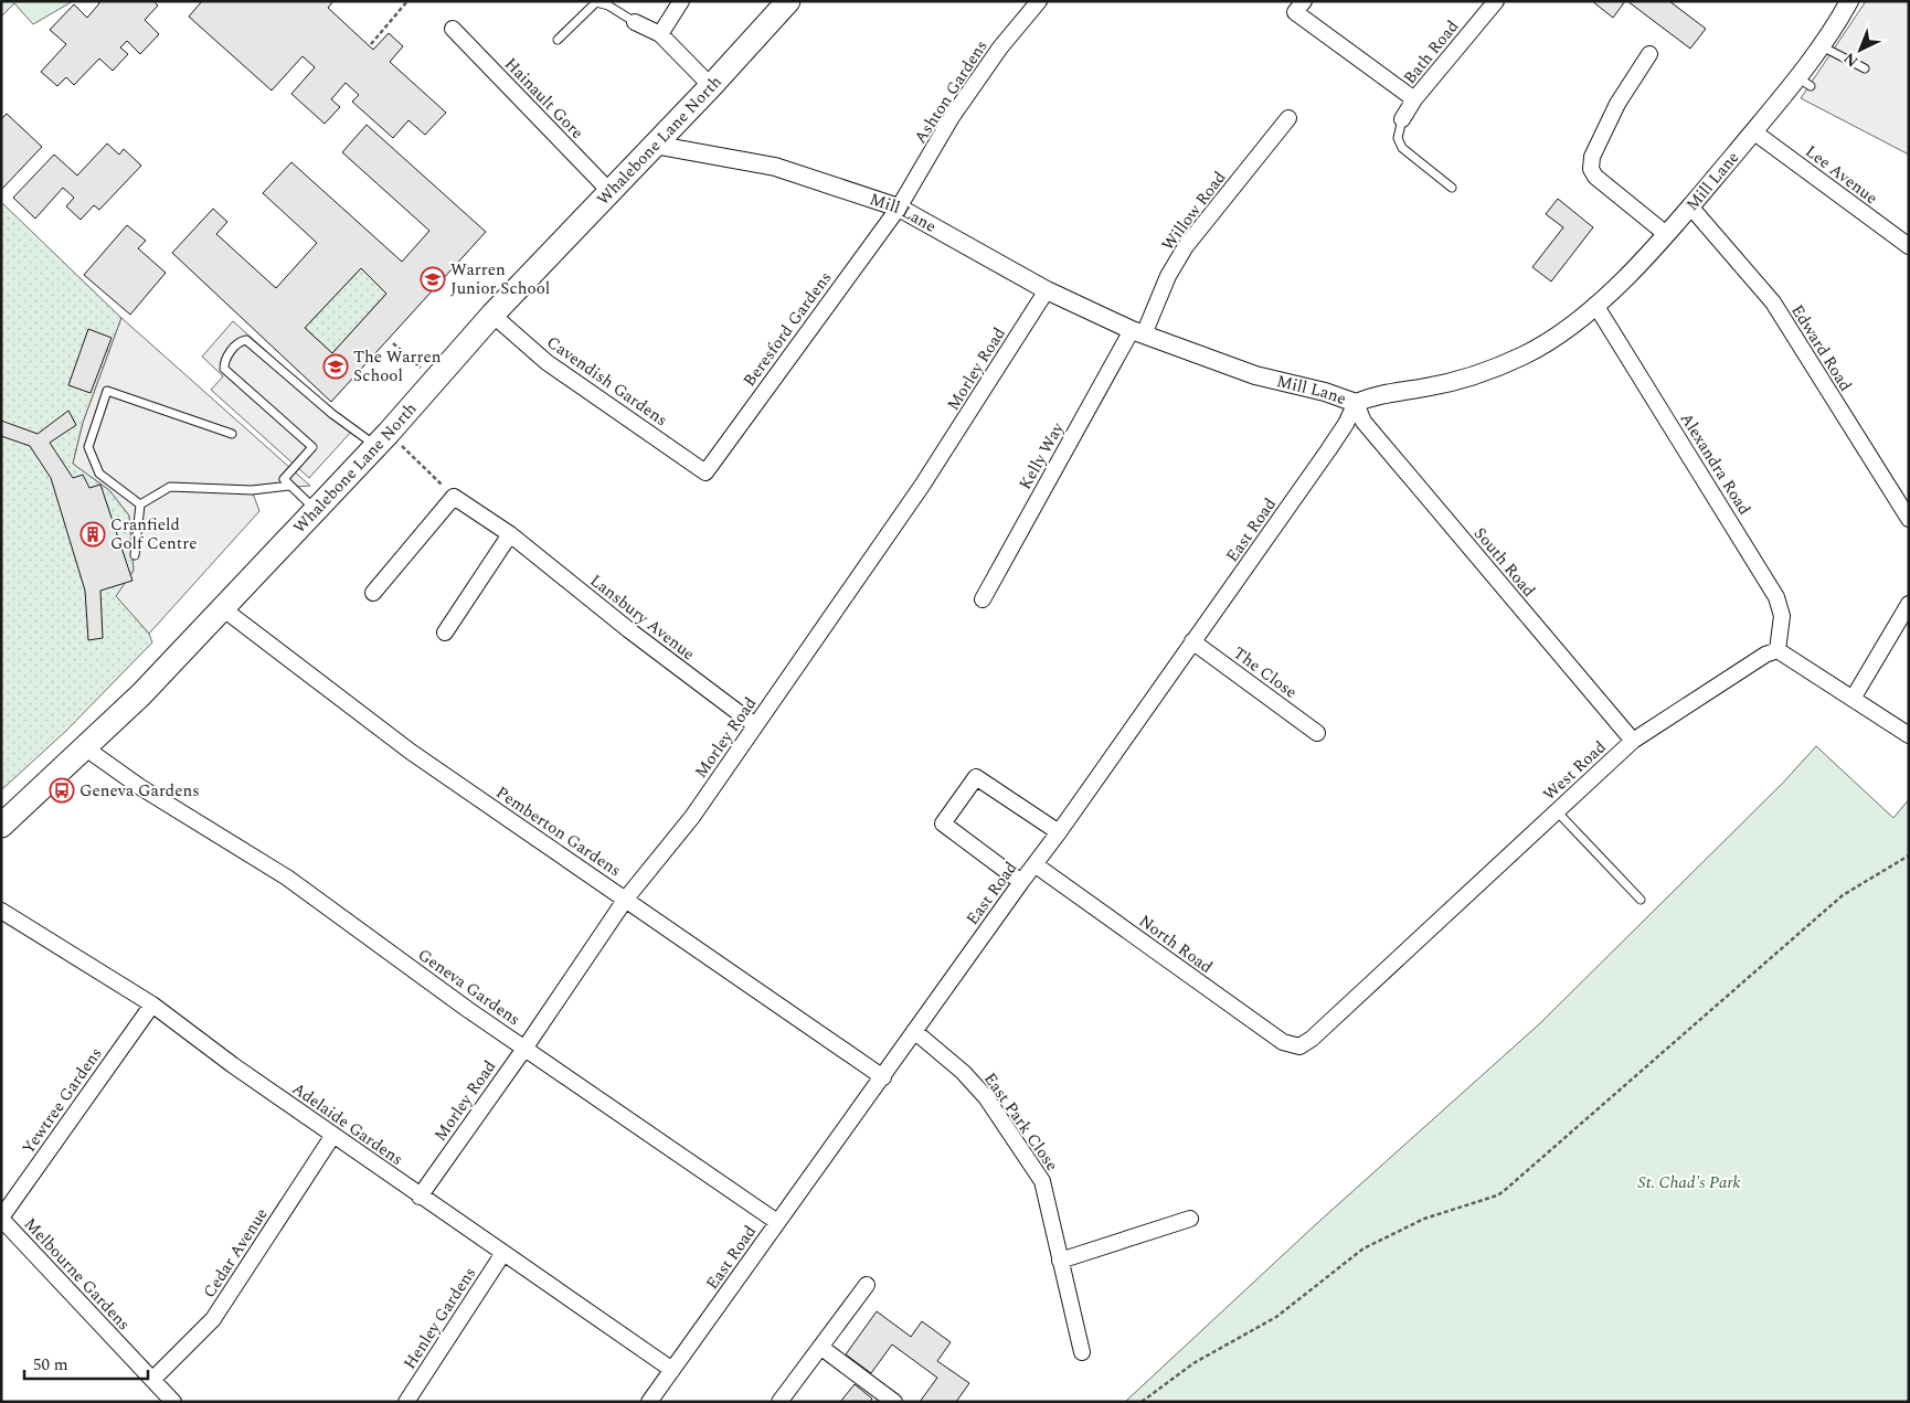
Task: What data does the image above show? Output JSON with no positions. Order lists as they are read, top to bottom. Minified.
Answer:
{"streets":{"main road":["Whalebone Lane North"],"street":["Bath Road","Ashton Gardens","Hainault Gore","Lee Avenue","Mill Lane","Willow Road","Beresford Gardens","Edward Road","Morley Road","Cavendish Gardens","Kelly Way","Alexandra Road","East Road","South Road","Lansbury Avenue","The Close","West Road","Pemberton Gardens","North Road","Geneva Gardens","Yewtree Gardens","East Park Close","Adelaide Gardens","Cedar Avenue","Melbourne Gardens","Henley Gardens"]},"crossings":[["Ashton Gardens","Mill Lane"],["Ashton Gardens","Beresford Gardens"],["Hainault Gore","Whalebone Lane North"],["Whalebone Lane North","Mill Lane"],["Whalebone Lane North","Cavendish Gardens"],["Whalebone Lane North","Pemberton Gardens"],["Whalebone Lane North","Geneva Gardens"],["Lee Avenue","Mill Lane"],["Mill Lane","Willow Road"],["Mill Lane","Beresford Gardens"],["Mill Lane","Edward Road"],["Mill Lane","Morley Road"],["Mill Lane","Kelly Way"],["Mill Lane","Alexandra Road"],["Mill Lane","East Road"],["Mill Lane","South Road"],["Willow Road","Kelly Way"],["Beresford Gardens","Cavendish Gardens"],["Morley Road","Lansbury Avenue"],["Morley Road","Pemberton Gardens"],["Morley Road","Geneva Gardens"],["Morley Road","Adelaide Gardens"],["Alexandra Road","West Road"],["East Road","South Road"],["East Road","The Close"],["East Road","Pemberton Gardens"],["East Road","North Road"],["East Road","Geneva Gardens"],["East Road","East Park Close"],["East Road","Adelaide Gardens"],["South Road","West Road"],["West Road","North Road"],["Yewtree Gardens","Adelaide Gardens"],["Yewtree Gardens","Melbourne Gardens"],["Adelaide Gardens","Cedar Avenue"],["Adelaide Gardens","Henley Gardens"],["Cedar Avenue","Melbourne Gardens"]],"parks":["St. Chad's Park"],"places":{"school or university":["Warren Junior School","The Warren School"],"building":["Cranfield Golf Centre"],"bus stop":["Geneva Gardens"]},"scale_bar":"50 m","north":"bottom left"}
